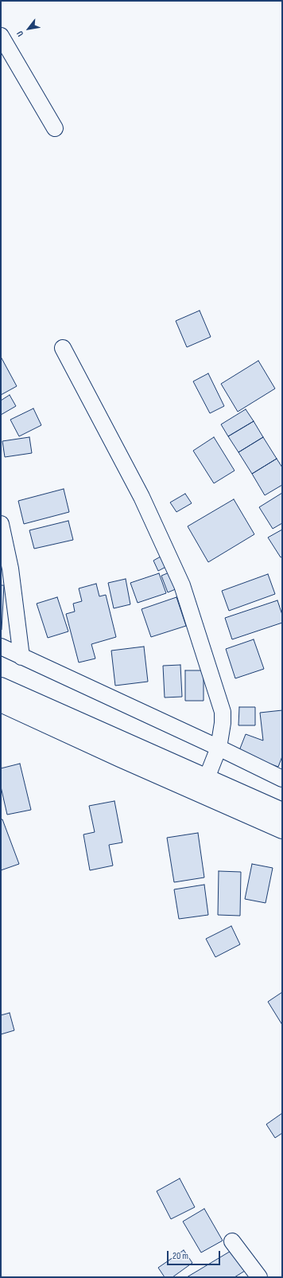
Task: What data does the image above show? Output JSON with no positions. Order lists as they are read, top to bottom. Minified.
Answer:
{"scale_bar":"20 m","north":"bottom left"}
